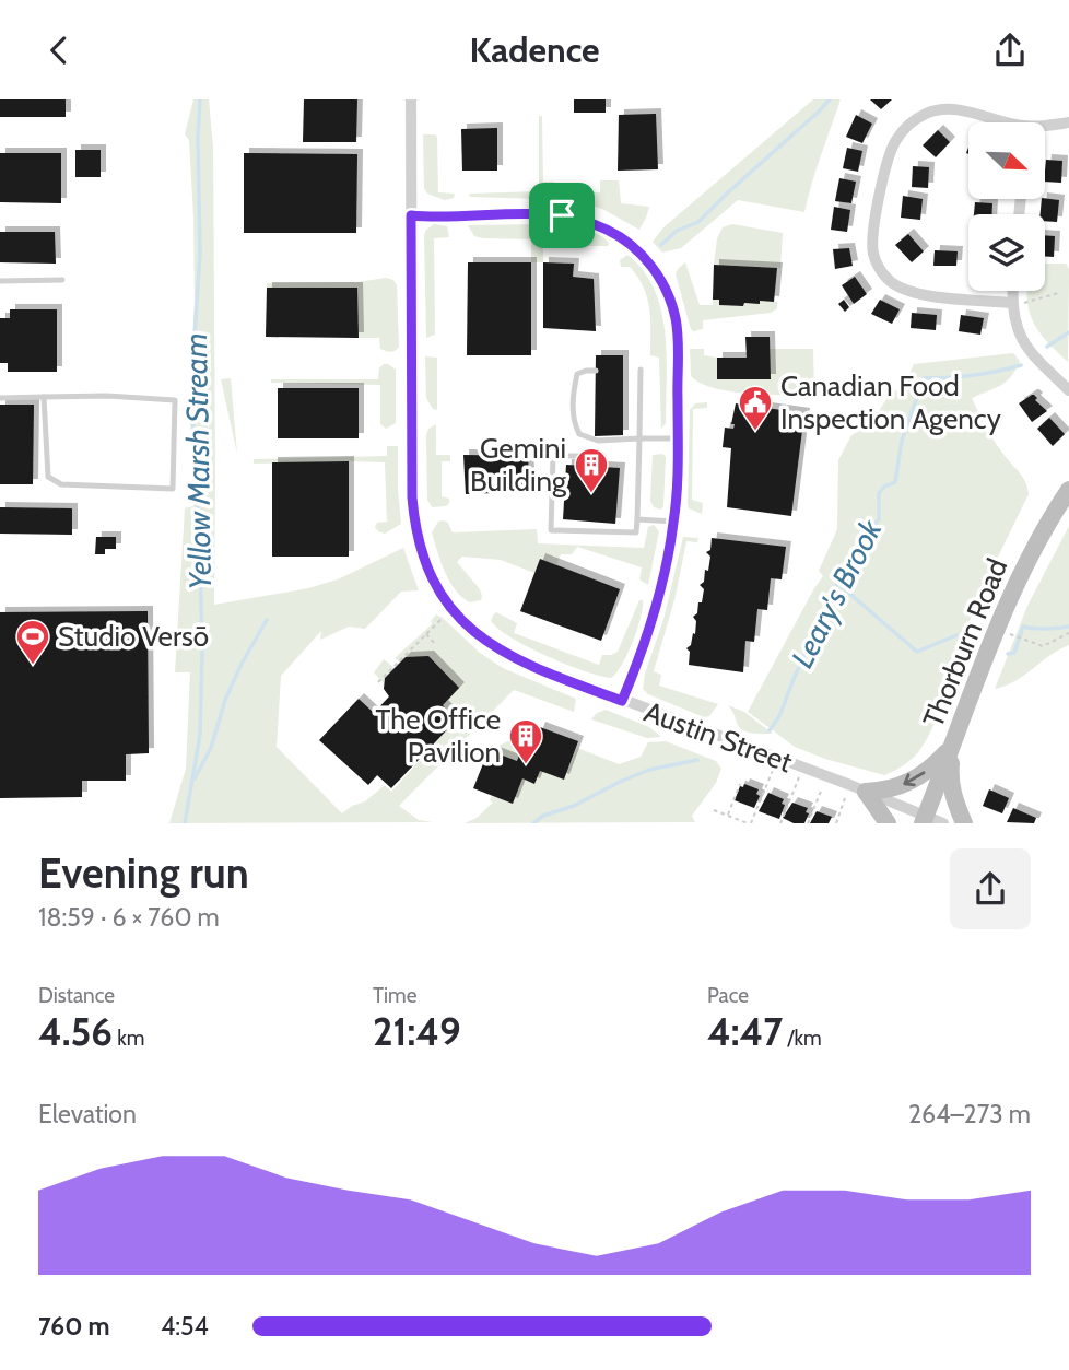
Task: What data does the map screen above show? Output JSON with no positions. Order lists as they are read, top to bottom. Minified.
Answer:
{"streets":{"main road":["Thorburn Road"],"street":["Austin Street"]},"crossings":[["Thorburn Road","Austin Street"]],"water":["Yellow Marsh Stream","Leary's Brook"],"places":{"public building":["Canadian Food Inspection Agency"],"building":["Gemini Building","The Office Pavilion"],"sports":["Studio Versō"]},"north":"bottom right","page":{"header":"Kadence","heading":["Evening run","18:59 · 6 × 760 m"],"stats":[["Distance","4.56 km"],["Time","21:49"],["Pace","4:47 /km"]],"chart":["Elevation","264–273 m"],"list":[{"name":"760 m","note":"4:54"}]}}
